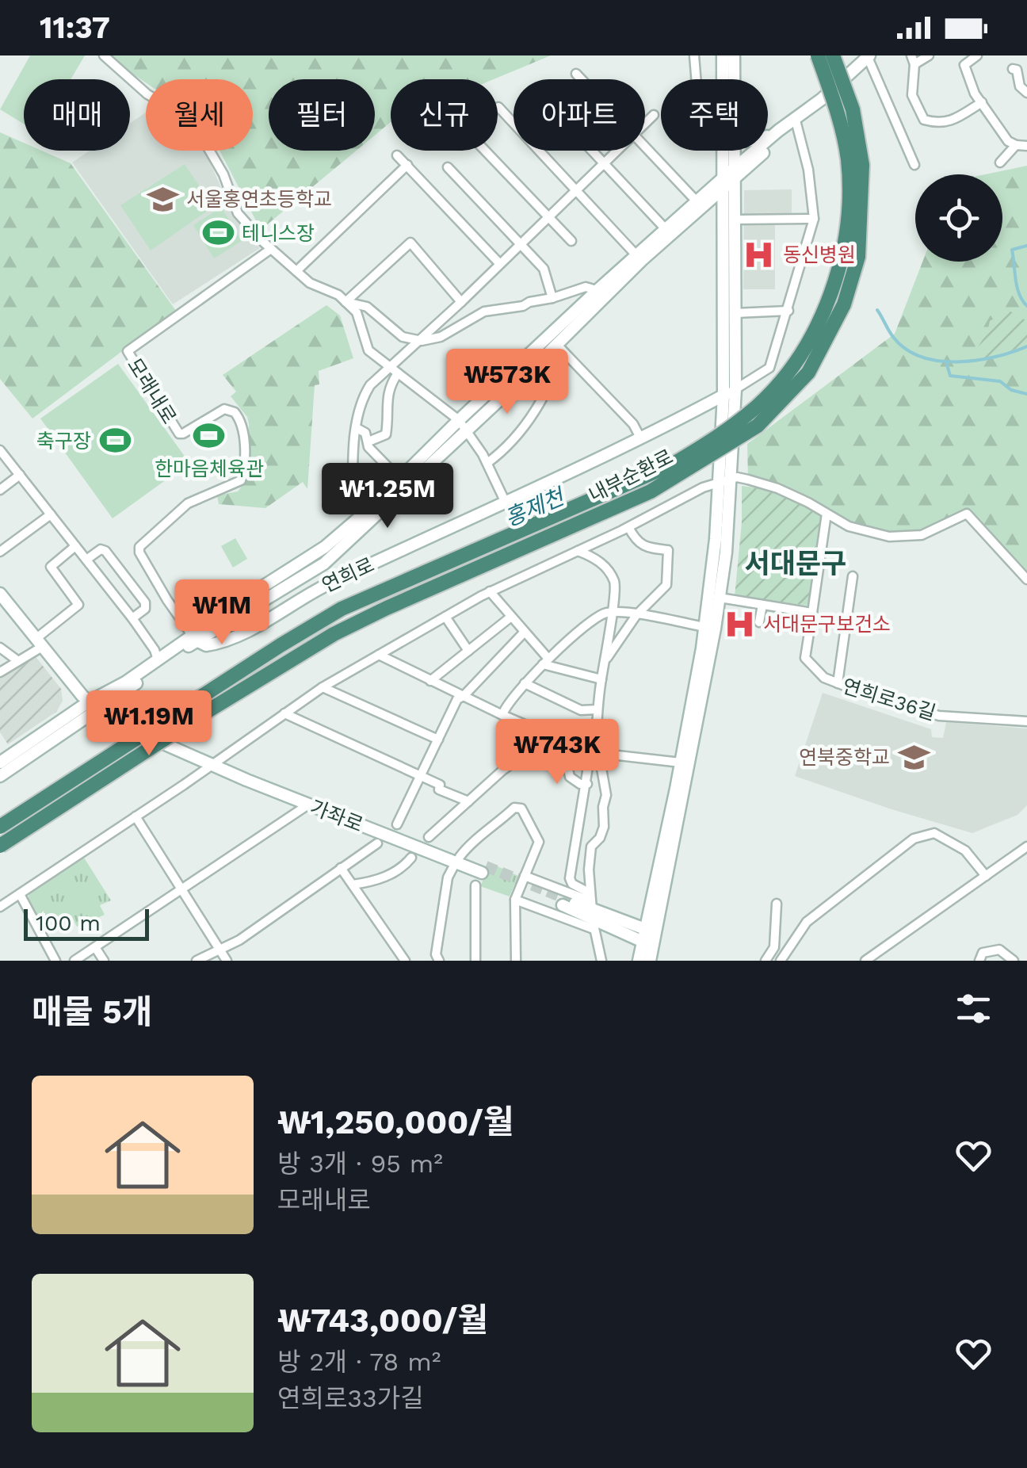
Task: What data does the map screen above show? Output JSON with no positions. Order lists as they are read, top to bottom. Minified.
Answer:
{"streets":{"highway":["내부순환로"],"main road":["연희로","가좌로"],"street":["모래내로","연희로36길"]},"crossings":[["모래내로","연희로"]],"districts":["서대문구"],"water":["홍제천"],"places":{"school or university":["서울홍연초등학교","연북중학교"],"sports":["테니스장","한마음체육관","축구장"],"hospital":["동신병원","서대문구보건소"]},"scale_bar":"100 m","page":{"status":"11:37","chip":["매매","월세","필터","신규","아파트","주택"],"price":["₩573K","₩1.25M","₩1M","₩1.19M","₩743K"],"scale":"100 m","heading":"매물 5개","list":[{"name":"₩1,250,000/월","note":"방 3개 · 95 m² · 모래내로"},{"name":"₩743,000/월","note":"방 2개 · 78 m² · 연희로33가길"}]}}
